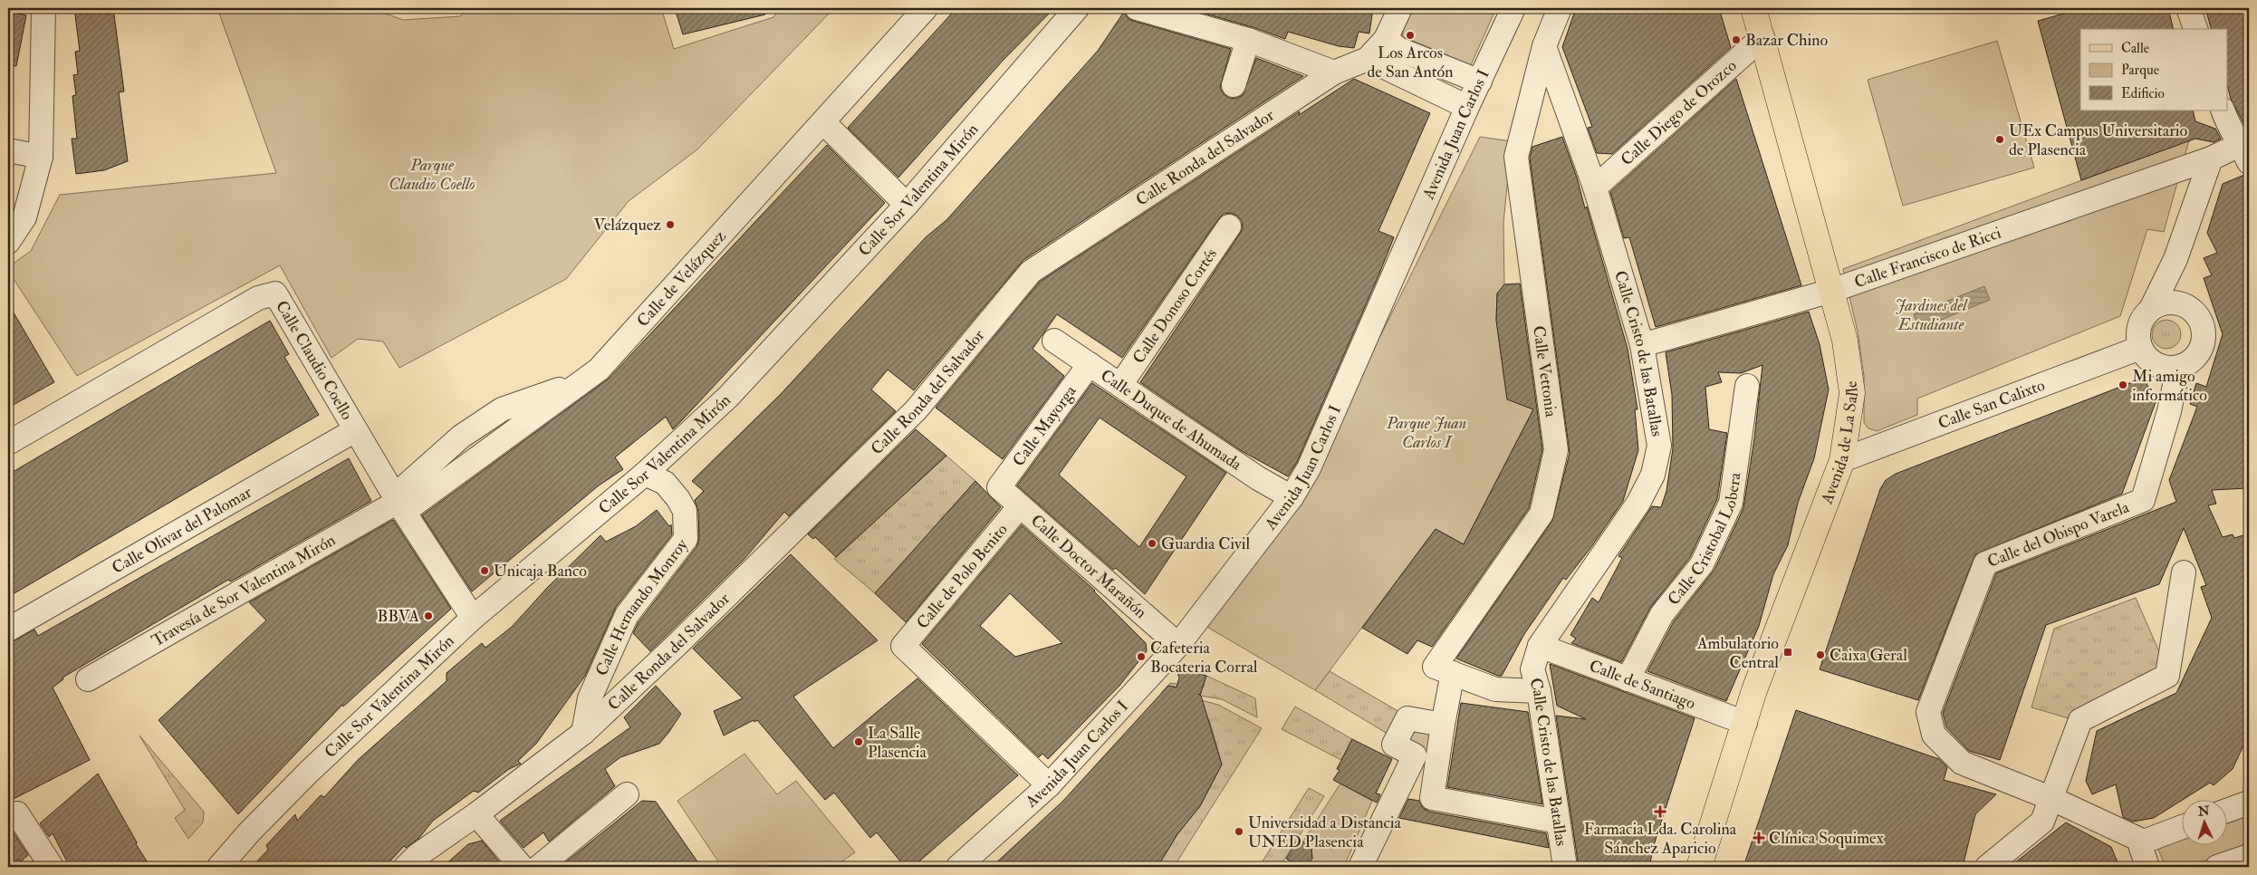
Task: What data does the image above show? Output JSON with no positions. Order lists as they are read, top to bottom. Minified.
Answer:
{"streets":{"main road":["Avenida de La Salle"],"street":["Calle Diego de Orozco","Avenida Juan Carlos I","Calle Ronda del Salvador","Calle Sor Valentina Mirón","Calle Francisco de Ricci","Calle de Velázquez","Calle Donoso Cortés","Calle Cristo de las Batallas","Calle Claudio Coello","Calle Vettonia","Calle San Calixto","Calle Duque de Ahumada","Calle Mayorga","Calle Olivar del Palomar","Calle del Obispo Varela","Calle Cristobal Lobera","Calle Doctor Marañón","Calle de Polo Benito","Travesía de Sor Valentina Mirón","Calle Hernando Monroy","Calle de Santiago"]},"crossings":[["Calle Diego de Orozco","Calle Cristo de las Batallas"],["Calle Diego de Orozco","Avenida de La Salle"],["Avenida Juan Carlos I","Calle Duque de Ahumada"],["Avenida Juan Carlos I","Calle Doctor Marañón"],["Avenida Juan Carlos I","Calle de Polo Benito"],["Calle Ronda del Salvador","Calle Hernando Monroy"],["Calle Sor Valentina Mirón","Calle Claudio Coello"],["Calle Sor Valentina Mirón","Calle Hernando Monroy"],["Calle Francisco de Ricci","Calle Cristo de las Batallas"],["Calle Francisco de Ricci","Avenida de La Salle"],["Calle de Velázquez","Calle Claudio Coello"],["Calle de Velázquez","Travesía de Sor Valentina Mirón"],["Calle Donoso Cortés","Calle Duque de Ahumada"],["Calle Cristo de las Batallas","Calle Vettonia"],["Calle Cristo de las Batallas","Calle de Santiago"],["Calle Claudio Coello","Calle Olivar del Palomar"],["Calle Claudio Coello","Travesía de Sor Valentina Mirón"],["Calle San Calixto","Avenida de La Salle"],["Calle San Calixto","Calle del Obispo Varela"],["Calle Duque de Ahumada","Calle Mayorga"],["Calle Mayorga","Calle Doctor Marañón"],["Avenida de La Salle","Calle de Santiago"],["Calle Cristobal Lobera","Calle de Santiago"],["Calle Doctor Marañón","Calle de Polo Benito"]],"parks":["Parque Claudio Coello","Jardines del Estudiante","Parque Juan Carlos I"],"places":{"other":["Los Arcos de San Antón","Bazar Chino","UEx Campus Universitario de Plasencia","Velázquez","Mi amigo informático","Guardia Civil","Unicaja Banco","BBVA","Caixa Geral","Cafeteria Bocateria Corral","La Salle Plasencia","Universidad a Distancia UNED Plasencia"],"transit":["Ambulatorio Central"],"health":["Farmacia Lda. Carolina Sánchez Aparicio","Clínica Soquimex"]},"legend":["Calle","Parque","Edificio"],"north":"top"}
